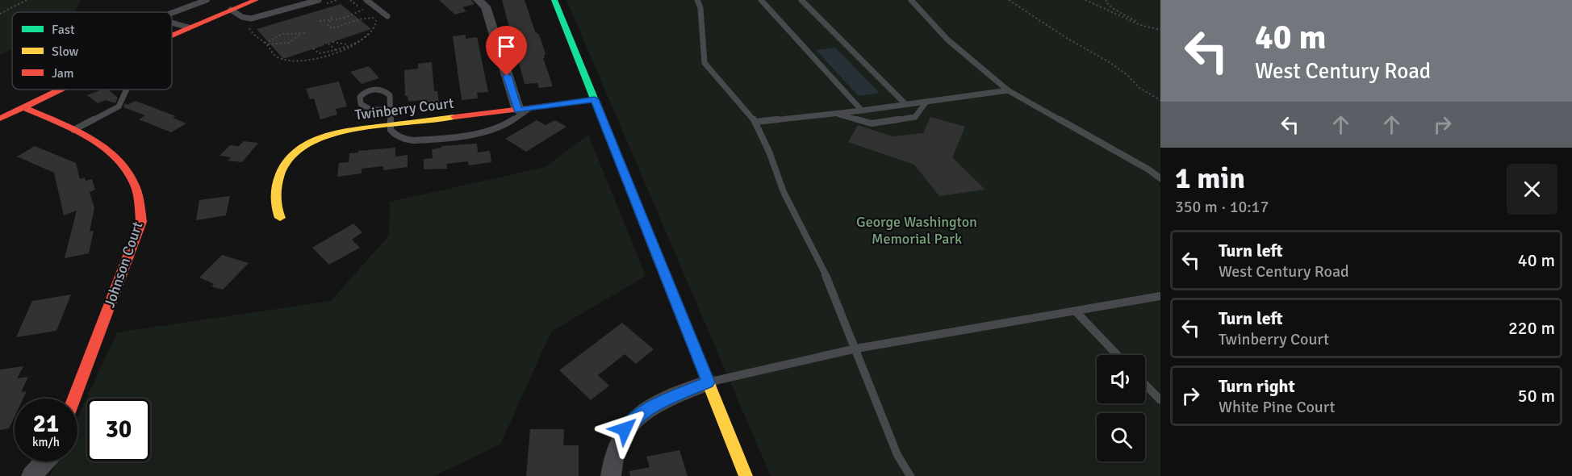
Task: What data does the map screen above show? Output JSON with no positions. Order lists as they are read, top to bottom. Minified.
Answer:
{"streets":{"main road":["Twinberry Court","Johnson Court"]},"parks":["George Washington Memorial Park"],"legend":["Fast","Slow","Jam"],"page":{"turn":["40 m","West Century Road"],"heading":["1 min","350 m · 10:17"],"list":[{"name":"Turn left","note":"West Century Road","value":"40 m"},{"name":"Turn left","note":"Twinberry Court","value":"220 m"},{"name":"Turn right","note":"White Pine Court","value":"50 m"}],"speed":"21 km/h","limit":"30"}}
